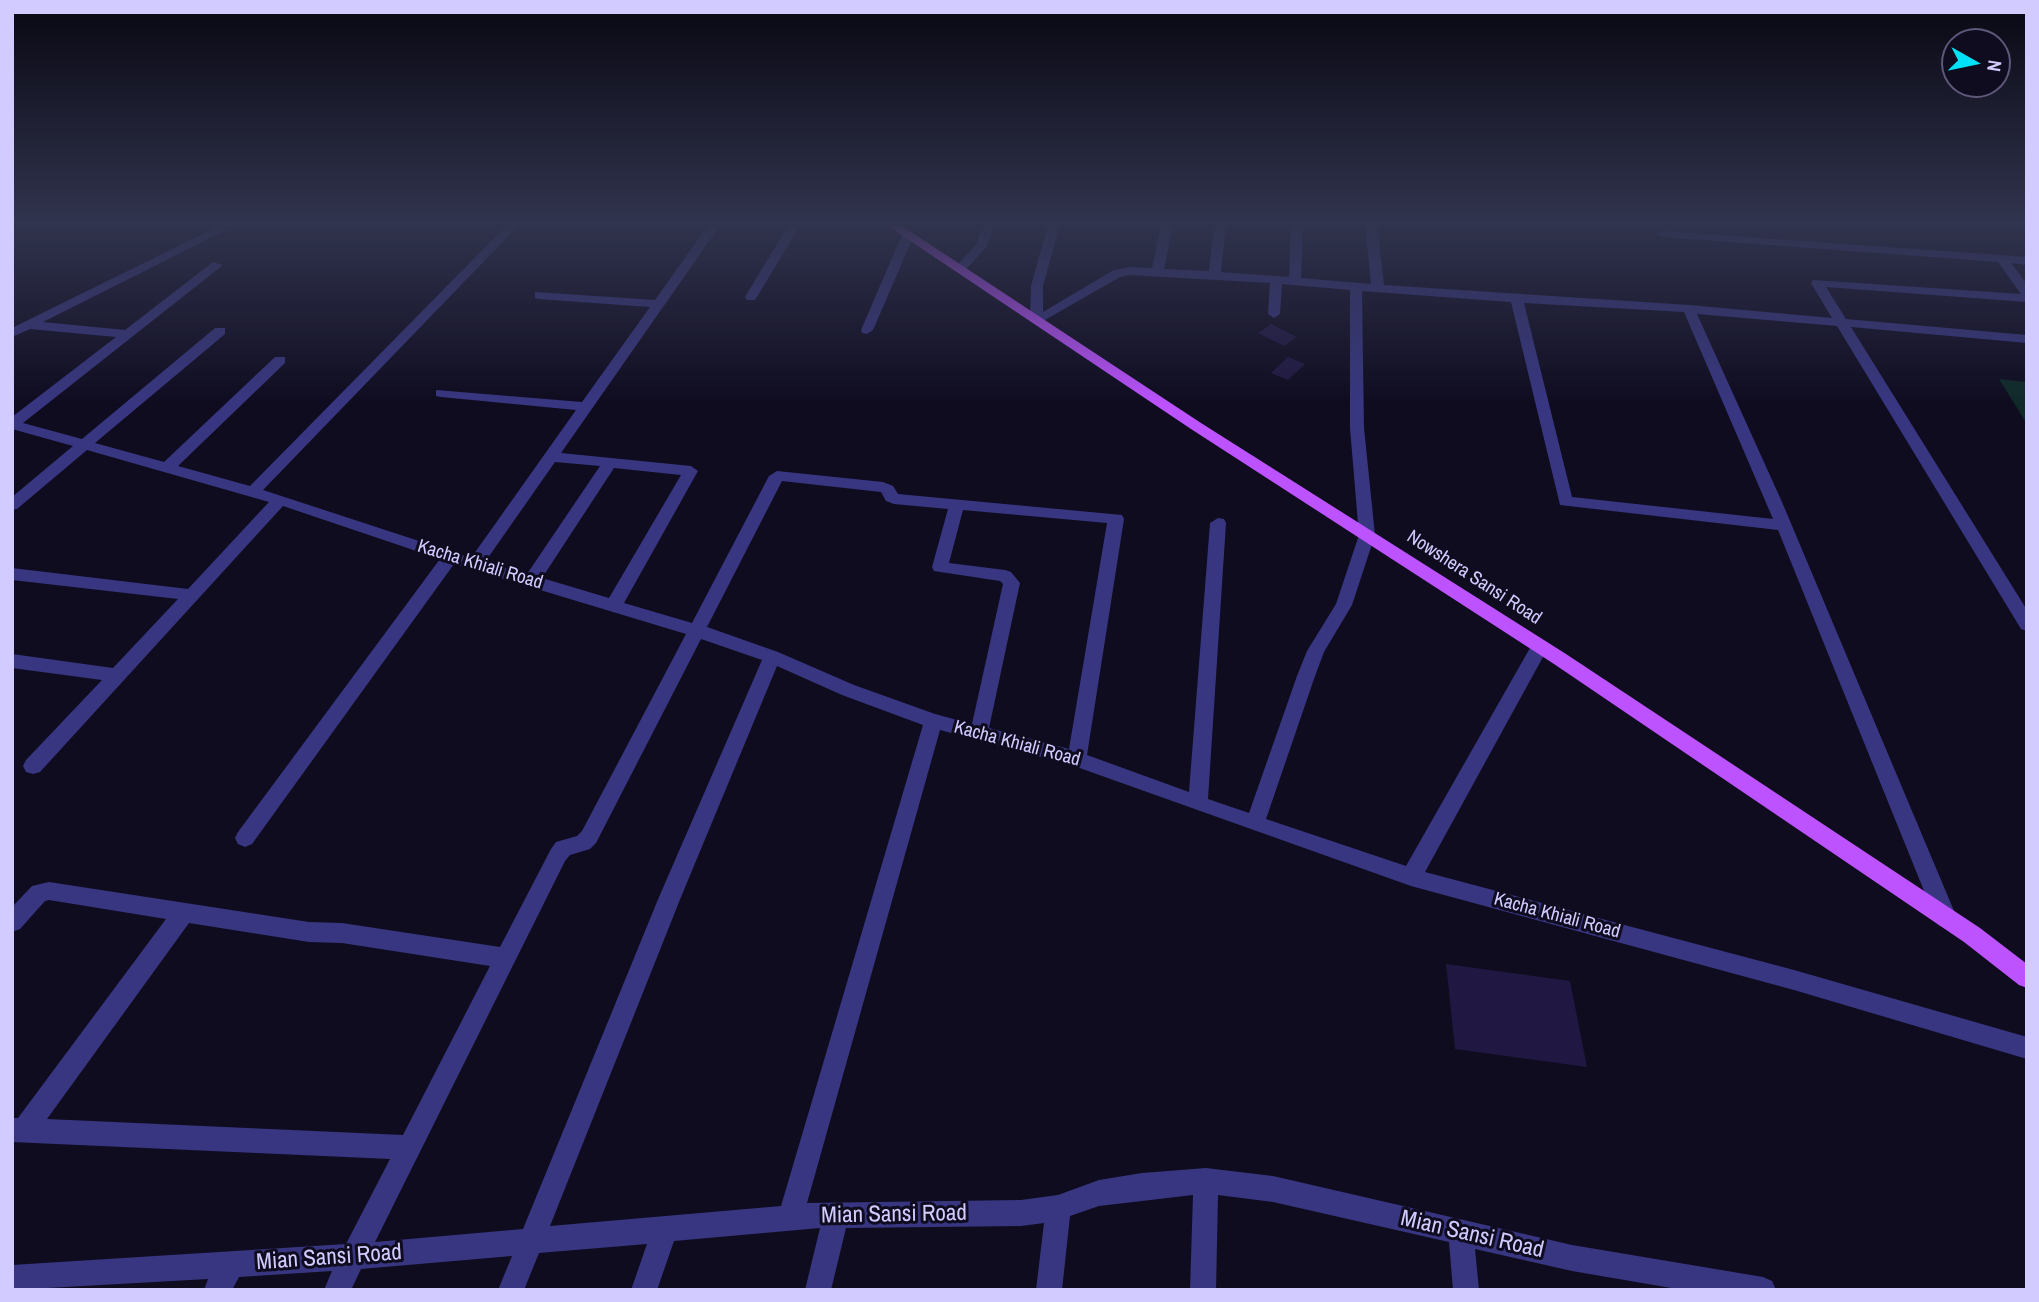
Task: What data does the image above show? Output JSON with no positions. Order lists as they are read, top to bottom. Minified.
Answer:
{"streets":{"main road":["Nowshera Sansi Road"],"street":["Kacha Khiali Road","Mian Sansi Road"]},"north":"right"}
